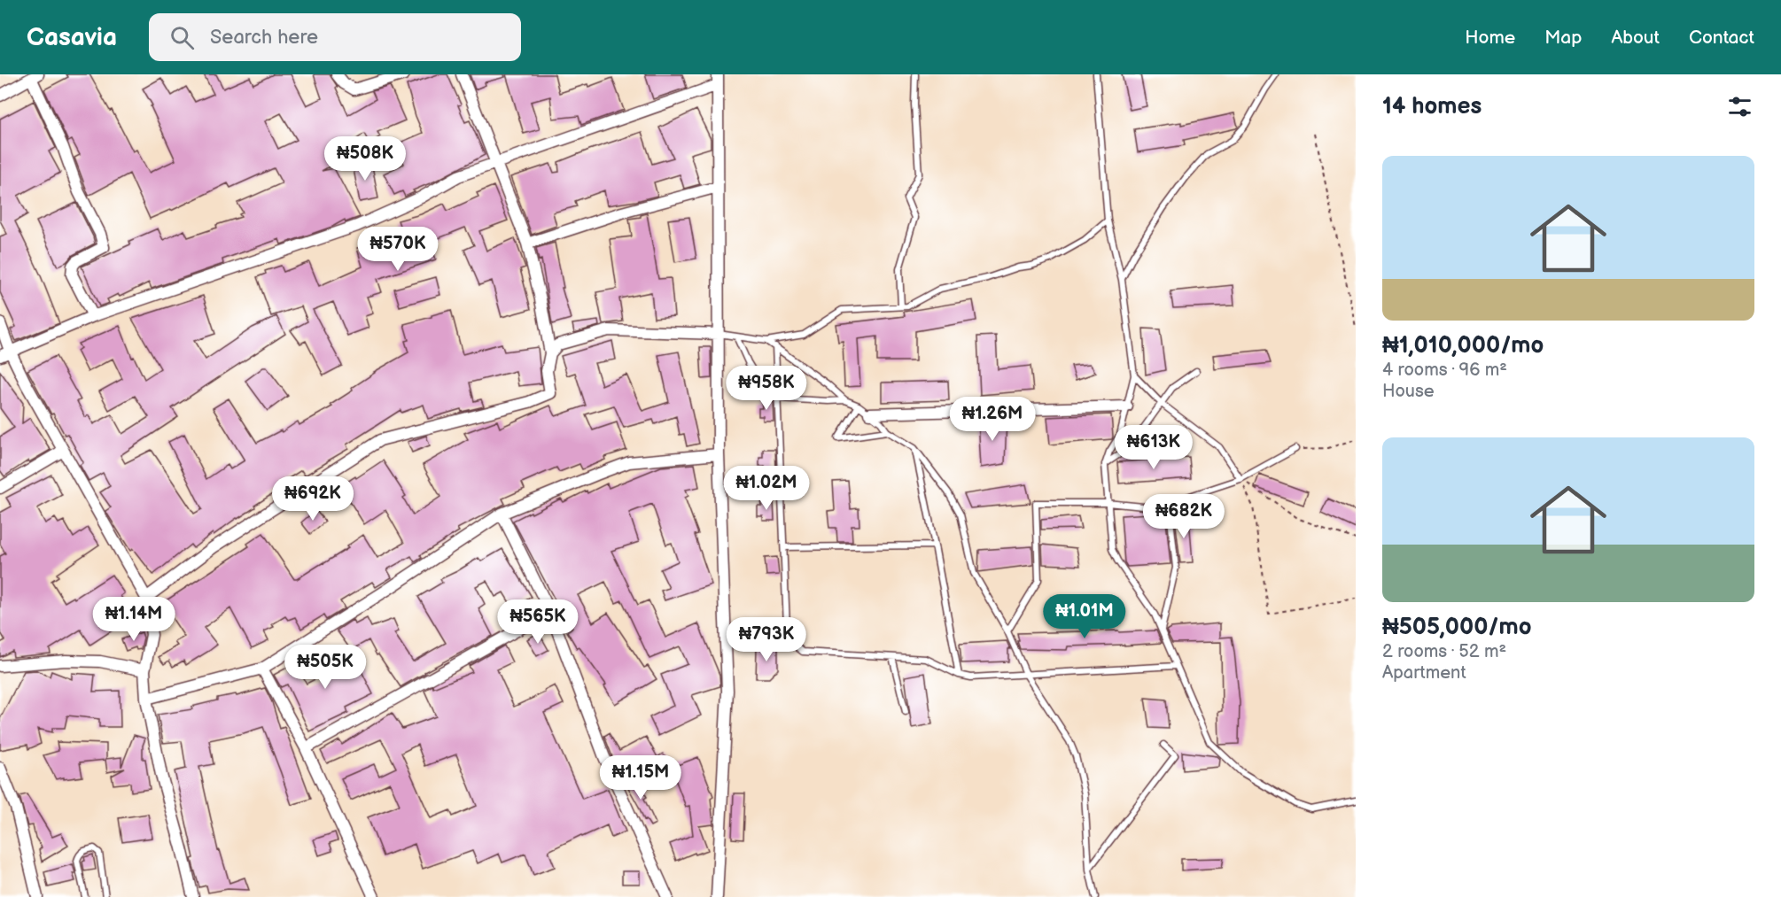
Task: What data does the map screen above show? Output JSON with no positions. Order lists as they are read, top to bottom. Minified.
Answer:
{"page":{"header":"Casavia","search":"Search here","nav":["Home","Map","About","Contact"],"heading":"14 homes","price":["₦508K","₦570K","₦958K","₦1.26M","₦613K","₦1.02M","₦692K","₦682K","₦1.01M","₦1.14M","₦565K","₦793K","₦505K","₦1.15M"],"list":[{"name":"₦1,010,000/mo","note":"4 rooms · 96 m² · House"},{"name":"₦505,000/mo","note":"2 rooms · 52 m² · Apartment"}]}}
